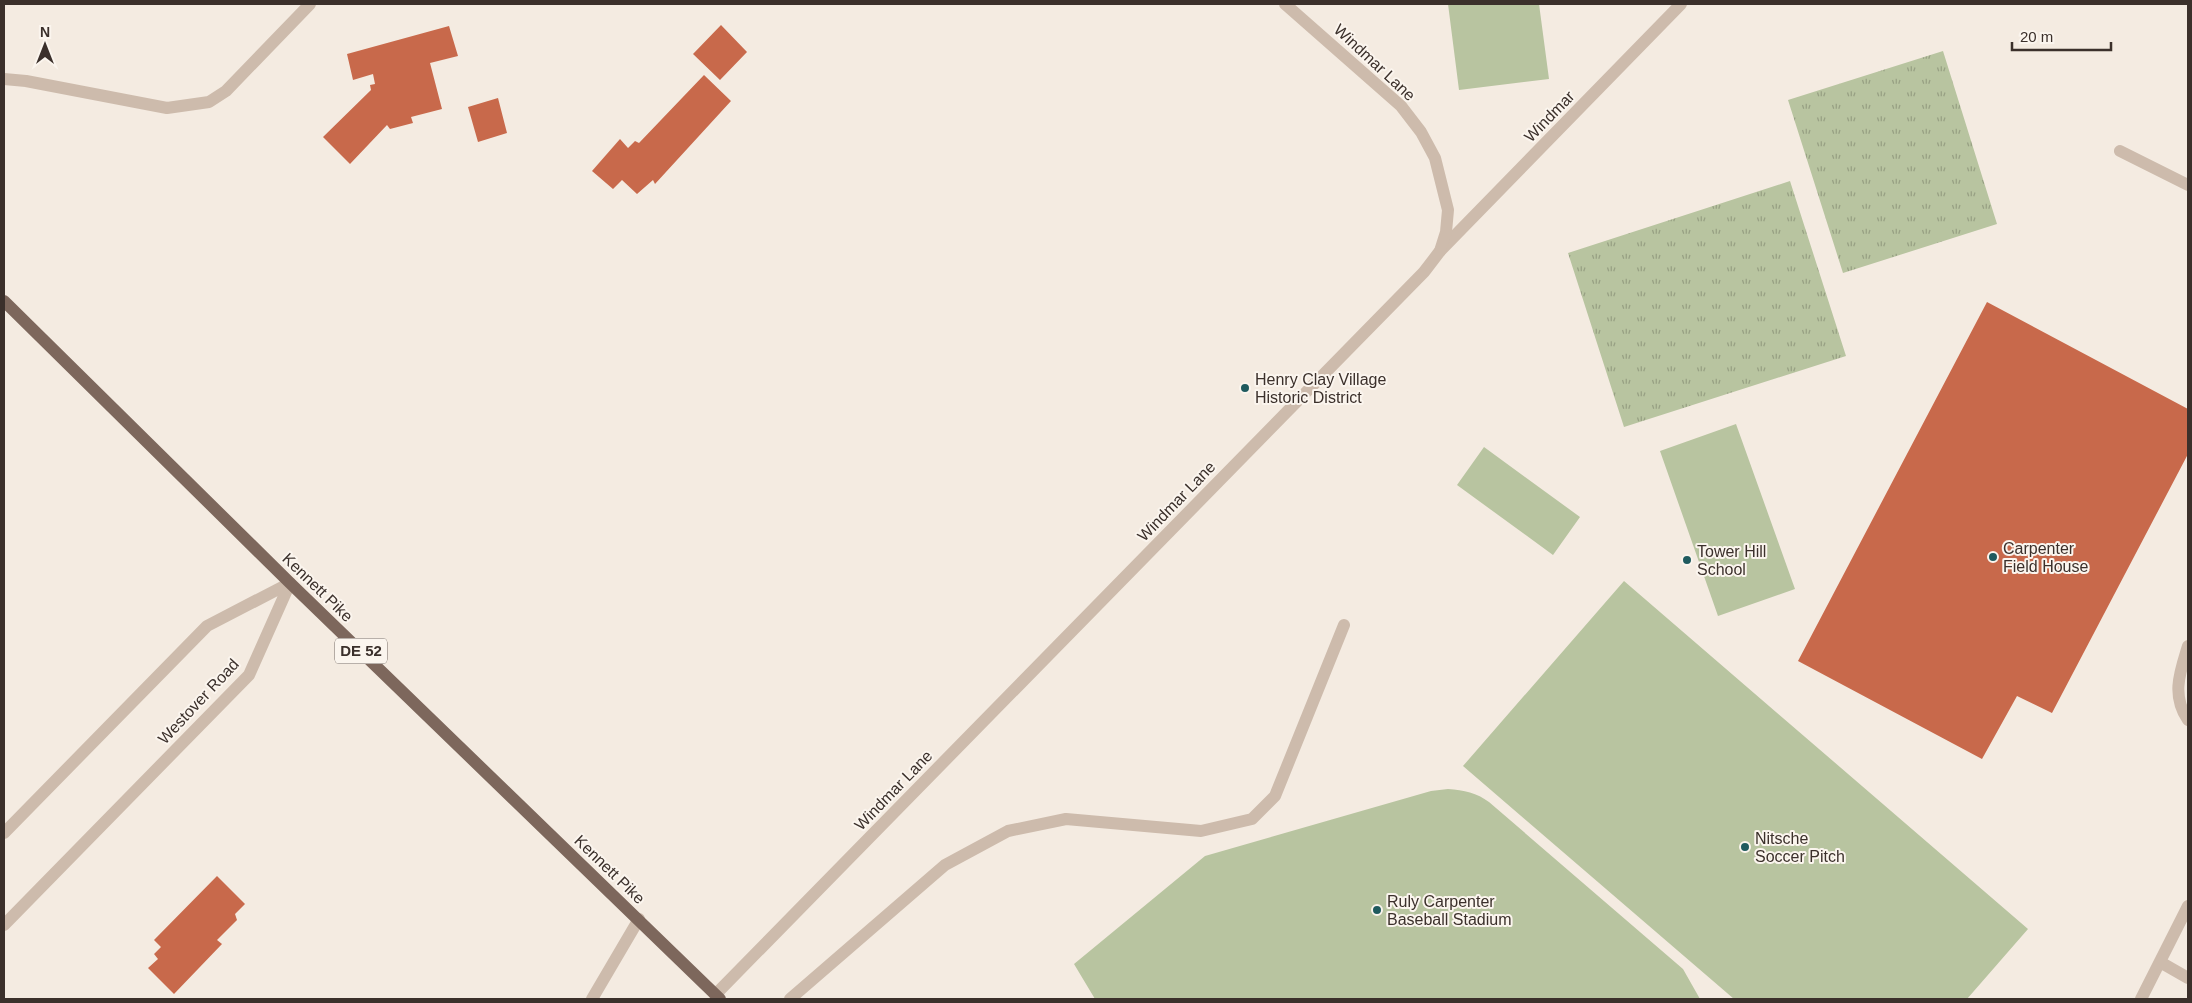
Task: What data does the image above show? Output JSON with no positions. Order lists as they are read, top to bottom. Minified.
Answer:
{"streets":{"main road":["Kennett Pike","DE 52"],"street":["Windmar Lane","Windmar","Westover Road"]},"crossings":[["Windmar Lane","Windmar"],["Windmar Lane","Kennett Pike"],["Kennett Pike","Westover Road"]],"places":["Henry Clay Village Historic District","Carpenter Field House","Tower Hill School","Nitsche Soccer Pitch","Ruly Carpenter Baseball Stadium"],"scale_bar":"20 m","north":"top"}
